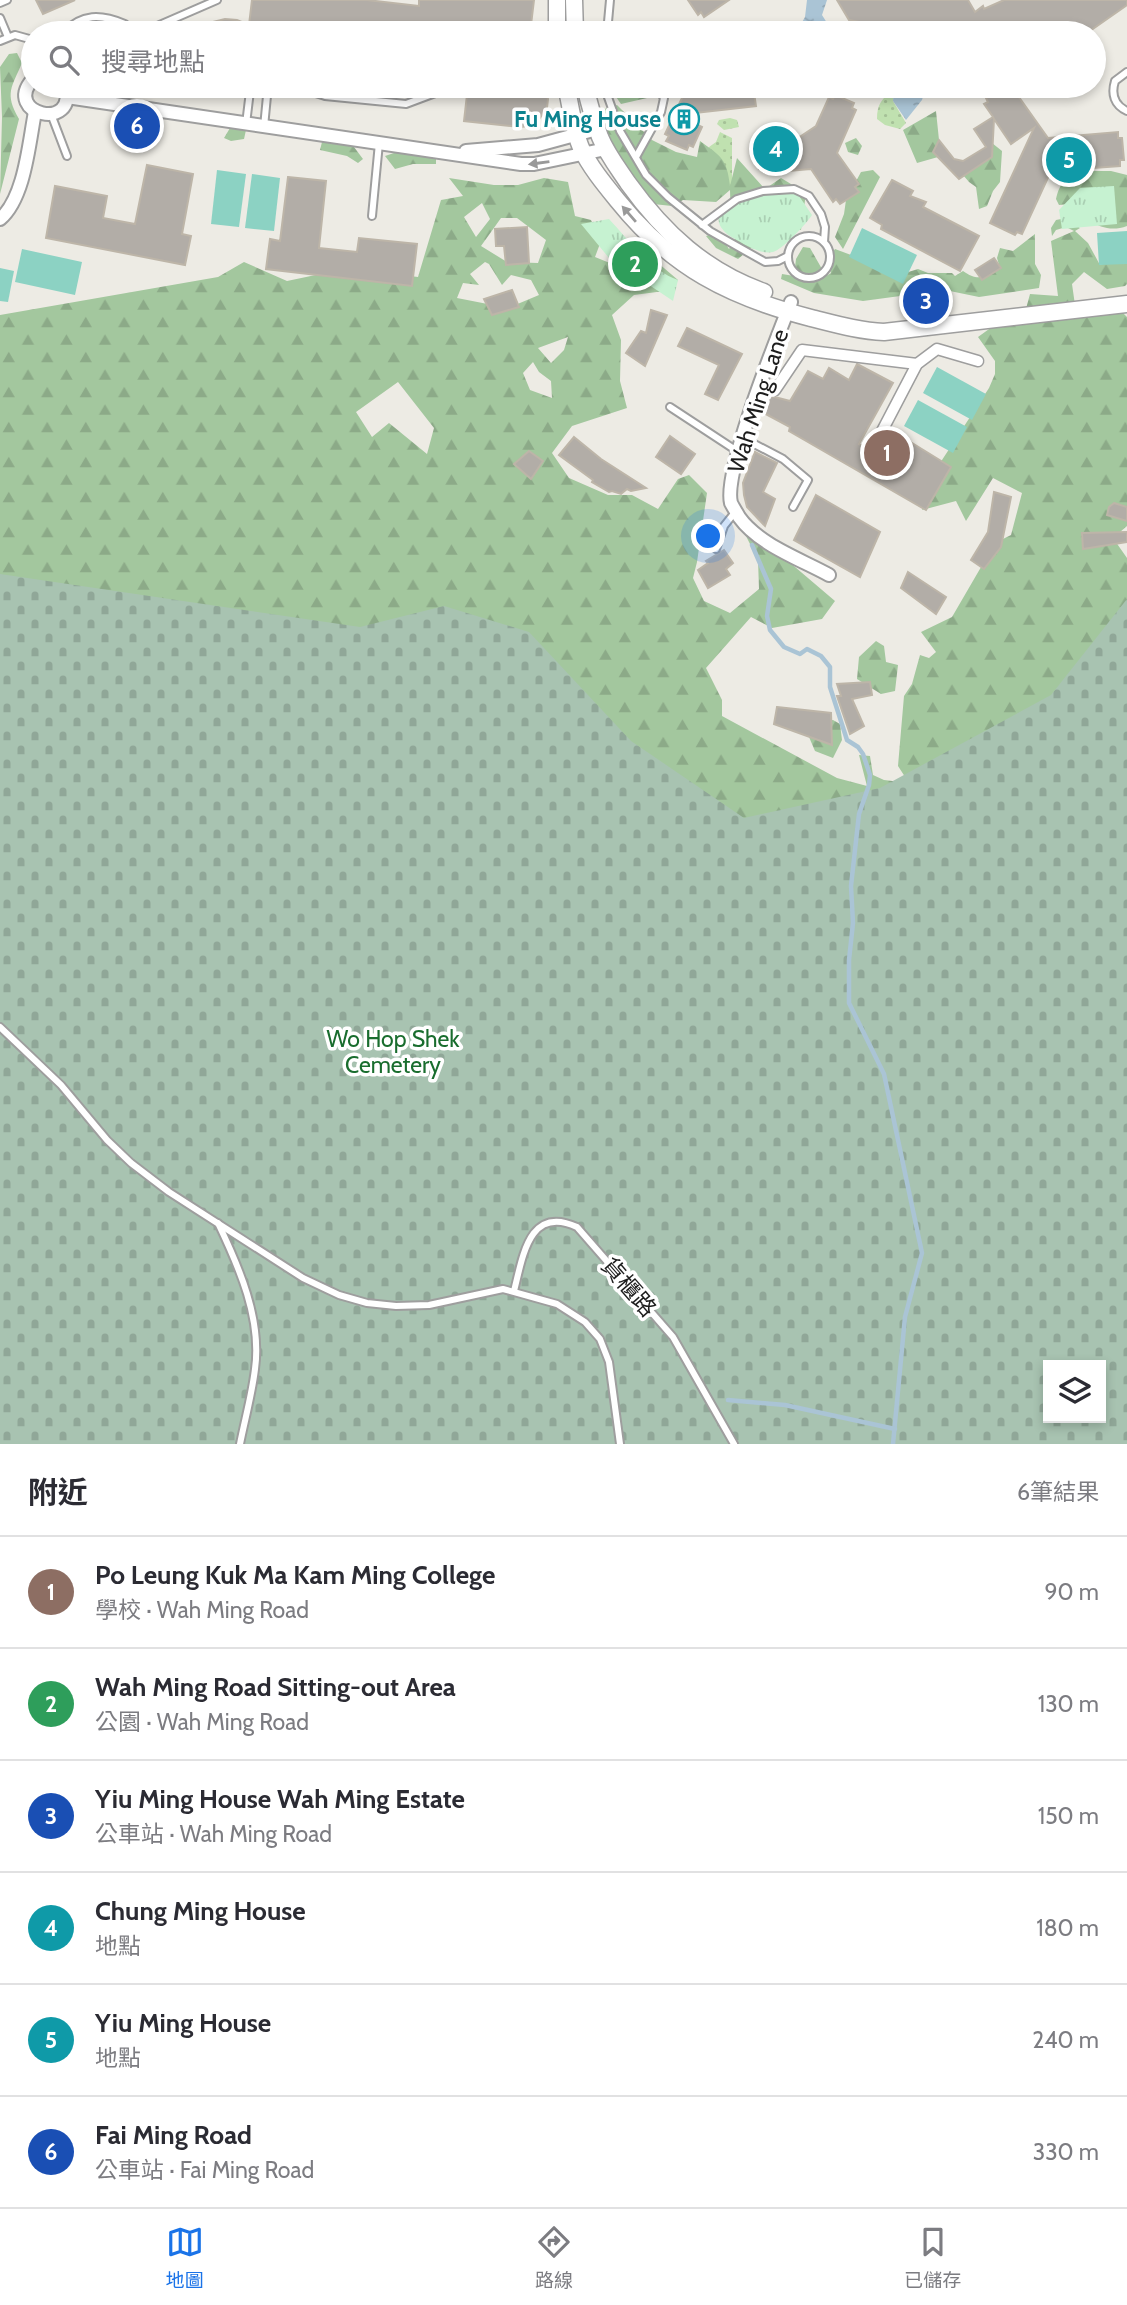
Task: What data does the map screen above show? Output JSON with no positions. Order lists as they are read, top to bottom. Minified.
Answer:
{"streets":{"street":["Wah Ming Lane"],"lane":["貨櫃路"]},"parks":["Wo Hop Shek Cemetery"],"places":{"building":["Fu Ming House"]},"page":{"search":"搜尋地點","pins":["6","4","5","2","3","1"],"heading":["附近","6筆結果"],"list":[{"mark":"1","name":"Po Leung Kuk Ma Kam Ming College","note":"學校 · Wah Ming Road","value":"90 m"},{"mark":"2","name":"Wah Ming Road Sitting-out Area","note":"公園 · Wah Ming Road","value":"130 m"},{"mark":"3","name":"Yiu Ming House Wah Ming Estate","note":"公車站 · Wah Ming Road","value":"150 m"},{"mark":"4","name":"Chung Ming House","note":"地點","value":"180 m"},{"mark":"5","name":"Yiu Ming House","note":"地點","value":"240 m"},{"mark":"6","name":"Fai Ming Road","note":"公車站 · Fai Ming Road","value":"330 m"}],"nav":["地圖","路線","已儲存"]}}
